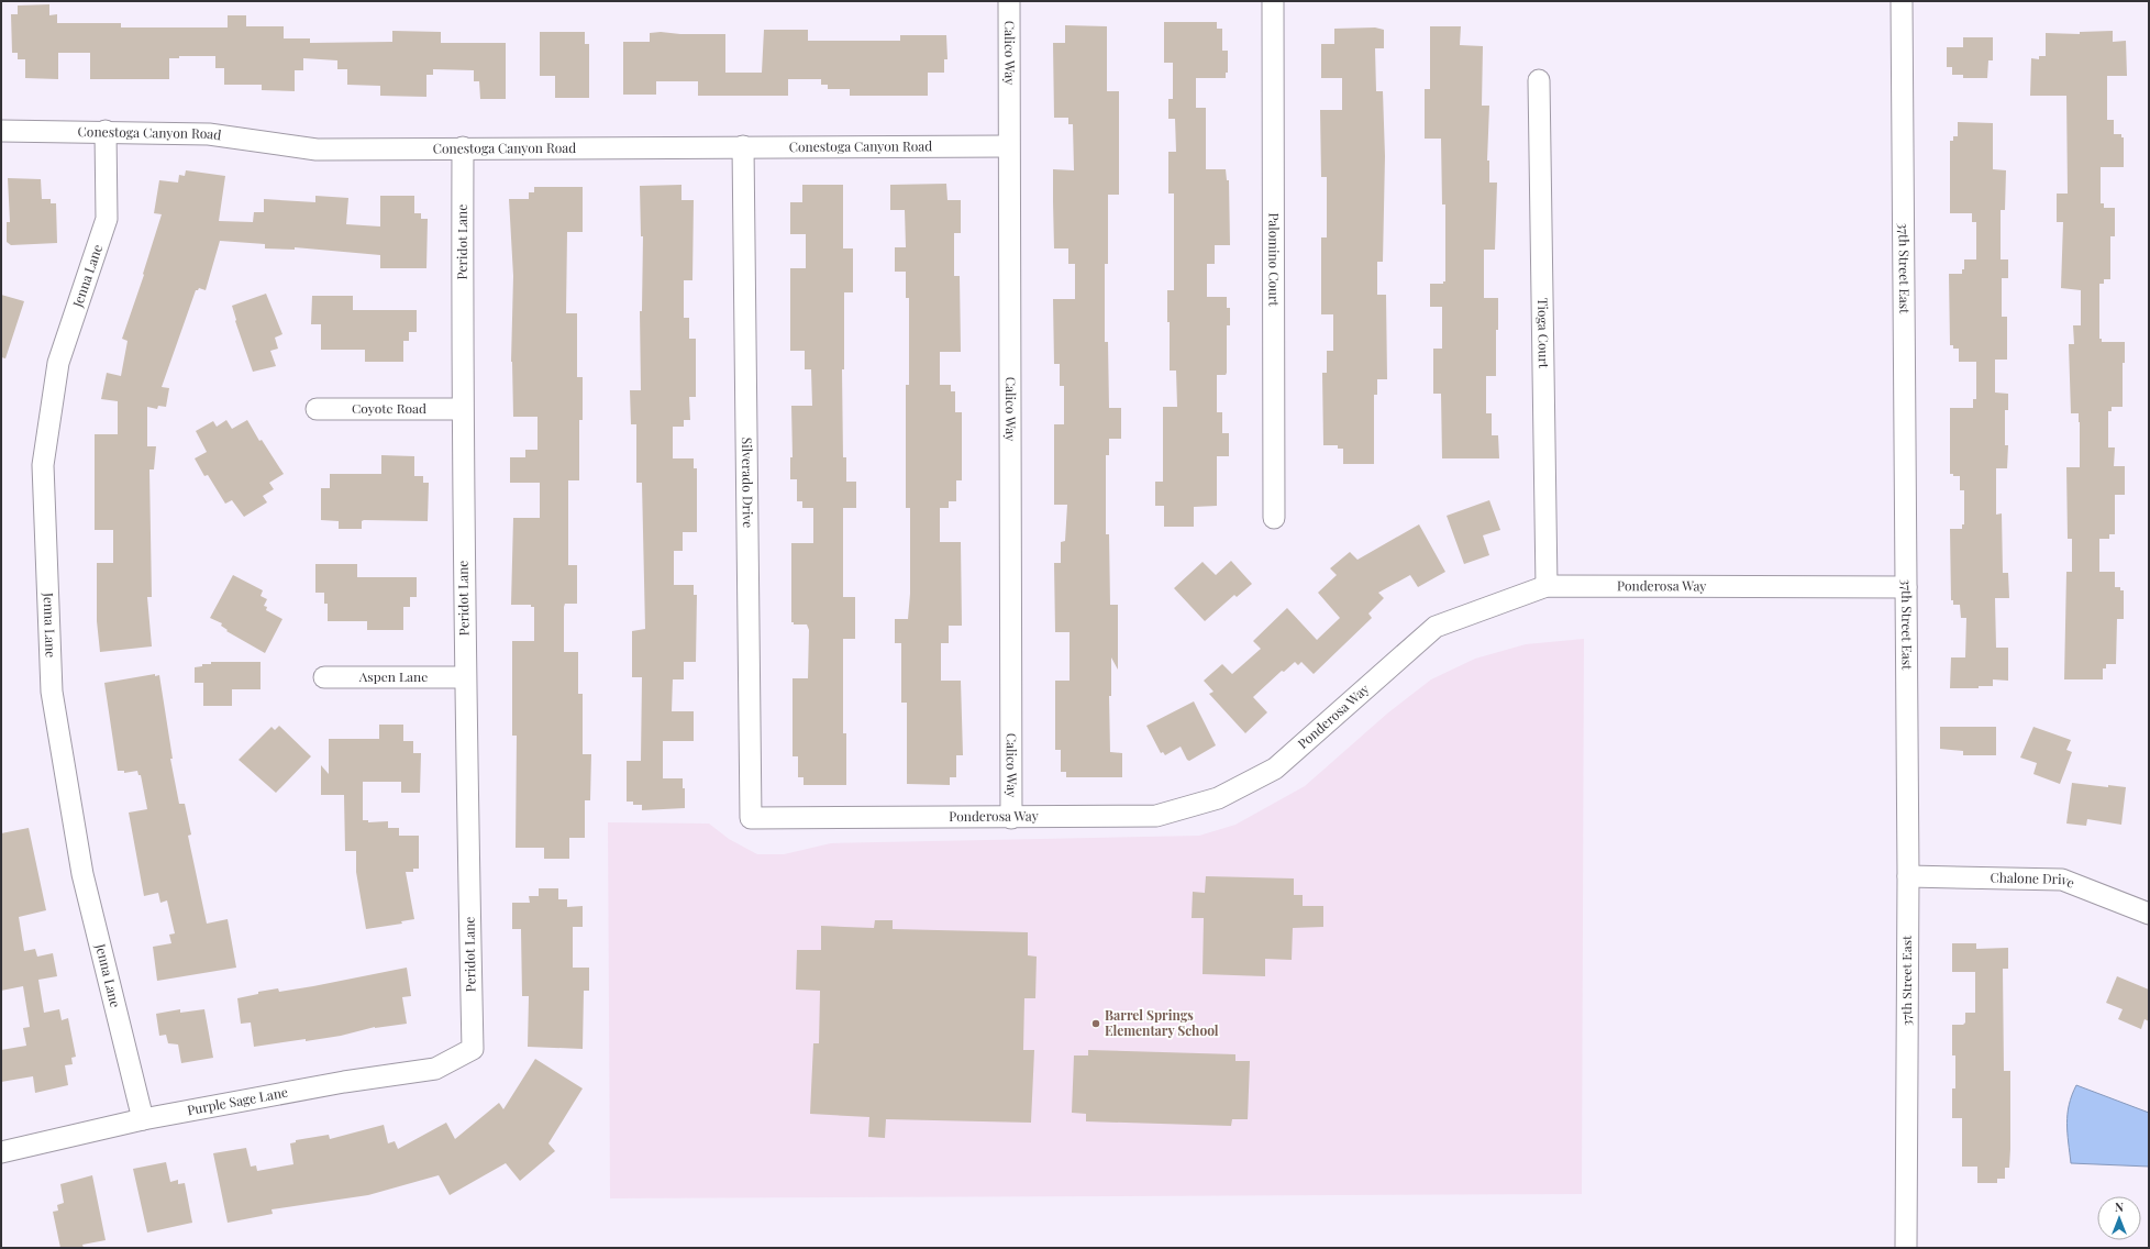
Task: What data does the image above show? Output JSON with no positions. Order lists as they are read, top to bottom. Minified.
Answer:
{"streets":{"street":["Calico Way","Conestoga Canyon Road","Peridot Lane","Palomino Court","37th Street East","Jenna Lane","Tioga Court","Coyote Road","Silverado Drive","Ponderosa Way","Aspen Lane","Chalone Drive","Purple Sage Lane"]},"crossings":[["Calico Way","Conestoga Canyon Road"],["Calico Way","Ponderosa Way"],["Conestoga Canyon Road","Peridot Lane"],["Conestoga Canyon Road","Jenna Lane"],["Conestoga Canyon Road","Silverado Drive"],["Peridot Lane","Coyote Road"],["Peridot Lane","Aspen Lane"],["Peridot Lane","Purple Sage Lane"],["37th Street East","Ponderosa Way"],["37th Street East","Chalone Drive"],["Jenna Lane","Purple Sage Lane"],["Tioga Court","Ponderosa Way"],["Silverado Drive","Ponderosa Way"]],"places":["Barrel Springs Elementary School"],"north":"top"}
